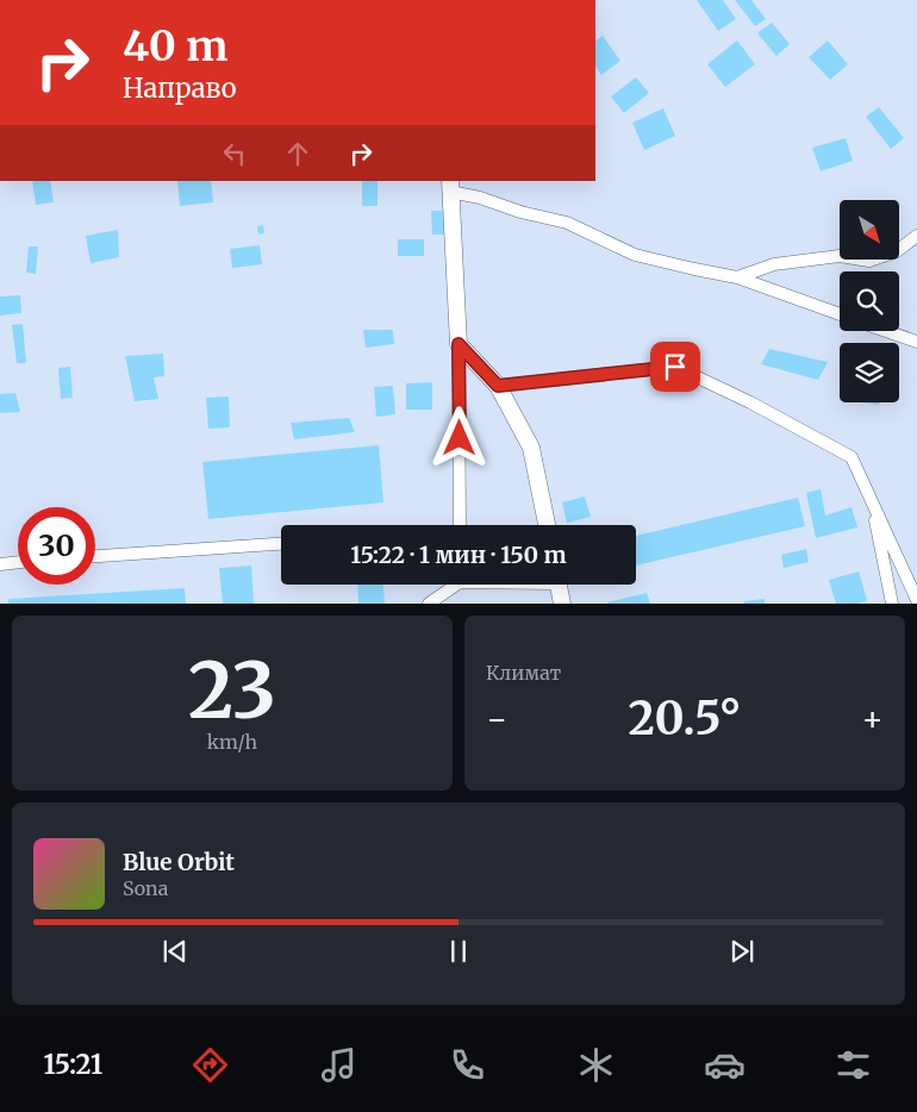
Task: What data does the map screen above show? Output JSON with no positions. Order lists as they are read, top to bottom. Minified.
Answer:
{"north":"bottom right","page":{"turn":["40 m","Направо"],"limit":"30","trip":"15:22 · 1 мин · 150 m","tile":[["23","km/h"],"Климат"],"heat":["−","20.5°","+"],"song":["Blue Orbit","Sona"],"tabs":"15:21"}}
